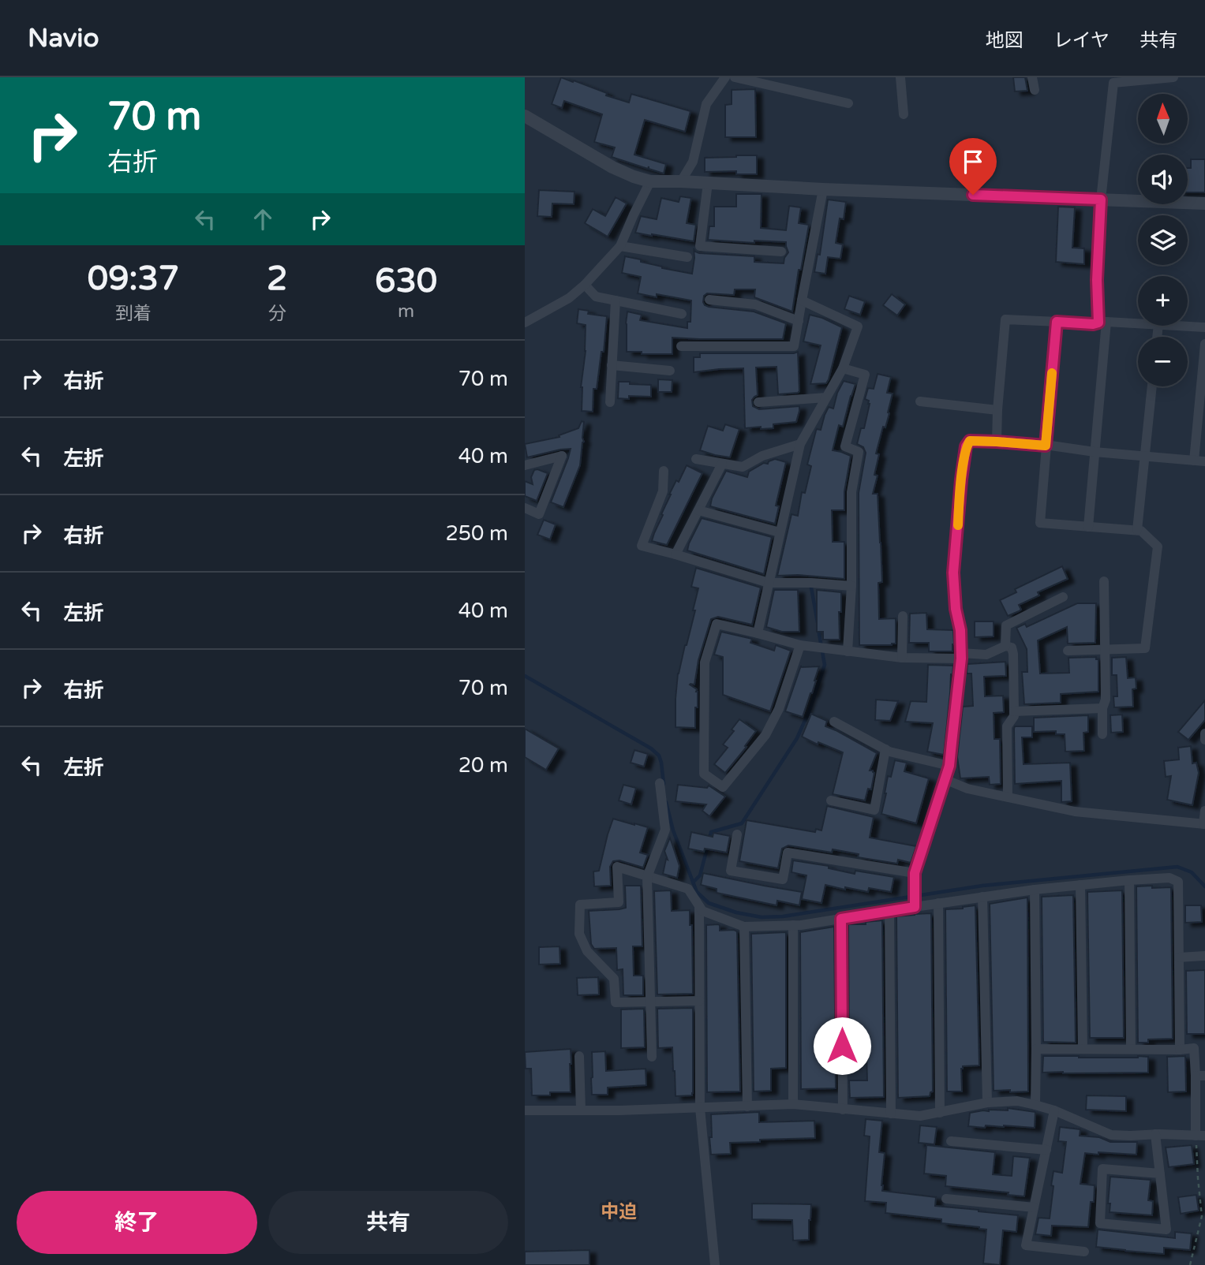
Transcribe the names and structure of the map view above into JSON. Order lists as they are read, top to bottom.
{
  "districts": ["中迫"],
  "north": "top",
  "page": {
    "header": "Navio",
    "nav": ["地図", "レイヤ", "共有"],
    "turn": ["70 m", "右折"],
    "map_buttons": ["+", "−"],
    "eta": [
      "09:37",
      "到着",
      "2",
      "分",
      "630",
      "m"
    ],
    "list": [
      {
        "name": "右折",
        "value": "70 m"
      },
      {
        "name": "左折",
        "value": "40 m"
      },
      {
        "name": "右折",
        "value": "250 m"
      },
      {
        "name": "左折",
        "value": "40 m"
      },
      {
        "name": "右折",
        "value": "70 m"
      },
      {
        "name": "左折",
        "value": "20 m"
      }
    ],
    "buttons": ["終了", "共有"]
  }
}
